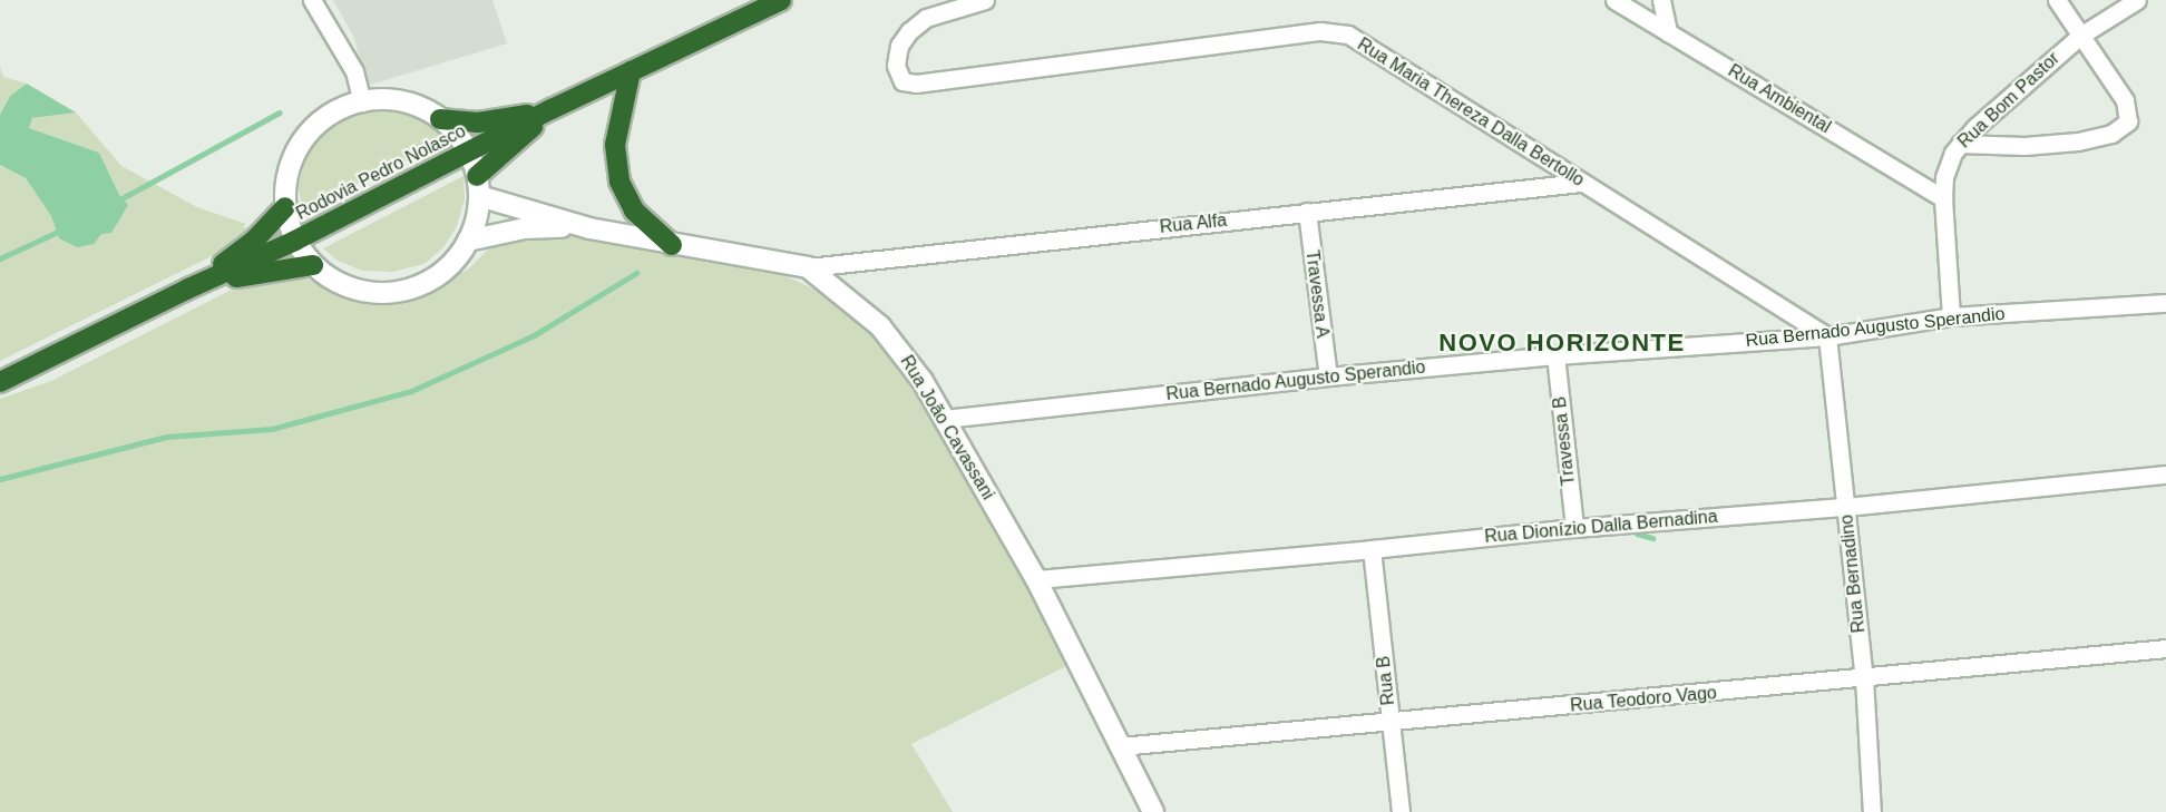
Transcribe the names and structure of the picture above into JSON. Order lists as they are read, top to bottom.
{
  "streets": {
    "highway": ["Rodovia Pedro Nolasco"],
    "main road": ["Rua João Cavassani"],
    "street": [
      "Rua Ambiental",
      "Rua Bom Pastor",
      "Rua Maria Thereza Dalla Bertollo",
      "Rua Alfa",
      "Travessa A",
      "Rua Bernado Augusto Sperandio",
      "Travessa B",
      "Rua Dionízio Dalla Bernadina",
      "Rua Bernadino",
      "Rua B",
      "Rua Teodoro Vago"
    ]
  },
  "crossings": [
    ["Rua Ambiental", "Rua Bom Pastor"],
    ["Rua Bom Pastor", "Rua Bernado Augusto Sperandio"],
    ["Rua Maria Thereza Dalla Bertollo", "Rua Alfa"],
    ["Rua Maria Thereza Dalla Bertollo", "Rua Bernado Augusto Sperandio"],
    ["Rua Maria Thereza Dalla Bertollo", "Rua Bernadino"],
    ["Rua Alfa", "Travessa A"],
    ["Rua Alfa", "Rua João Cavassani"],
    ["Travessa A", "Rua Bernado Augusto Sperandio"],
    ["Rua Bernado Augusto Sperandio", "Rua João Cavassani"],
    ["Rua Bernado Augusto Sperandio", "Travessa B"],
    ["Rua Bernado Augusto Sperandio", "Rua Bernadino"],
    ["Rua João Cavassani", "Rua Dionízio Dalla Bernadina"],
    ["Rua João Cavassani", "Rua Teodoro Vago"],
    ["Travessa B", "Rua Dionízio Dalla Bernadina"],
    ["Rua Dionízio Dalla Bernadina", "Rua Bernadino"],
    ["Rua Dionízio Dalla Bernadina", "Rua B"],
    ["Rua Bernadino", "Rua Teodoro Vago"],
    ["Rua B", "Rua Teodoro Vago"]
  ],
  "districts": ["NOVO HORIZONTE"]
}
